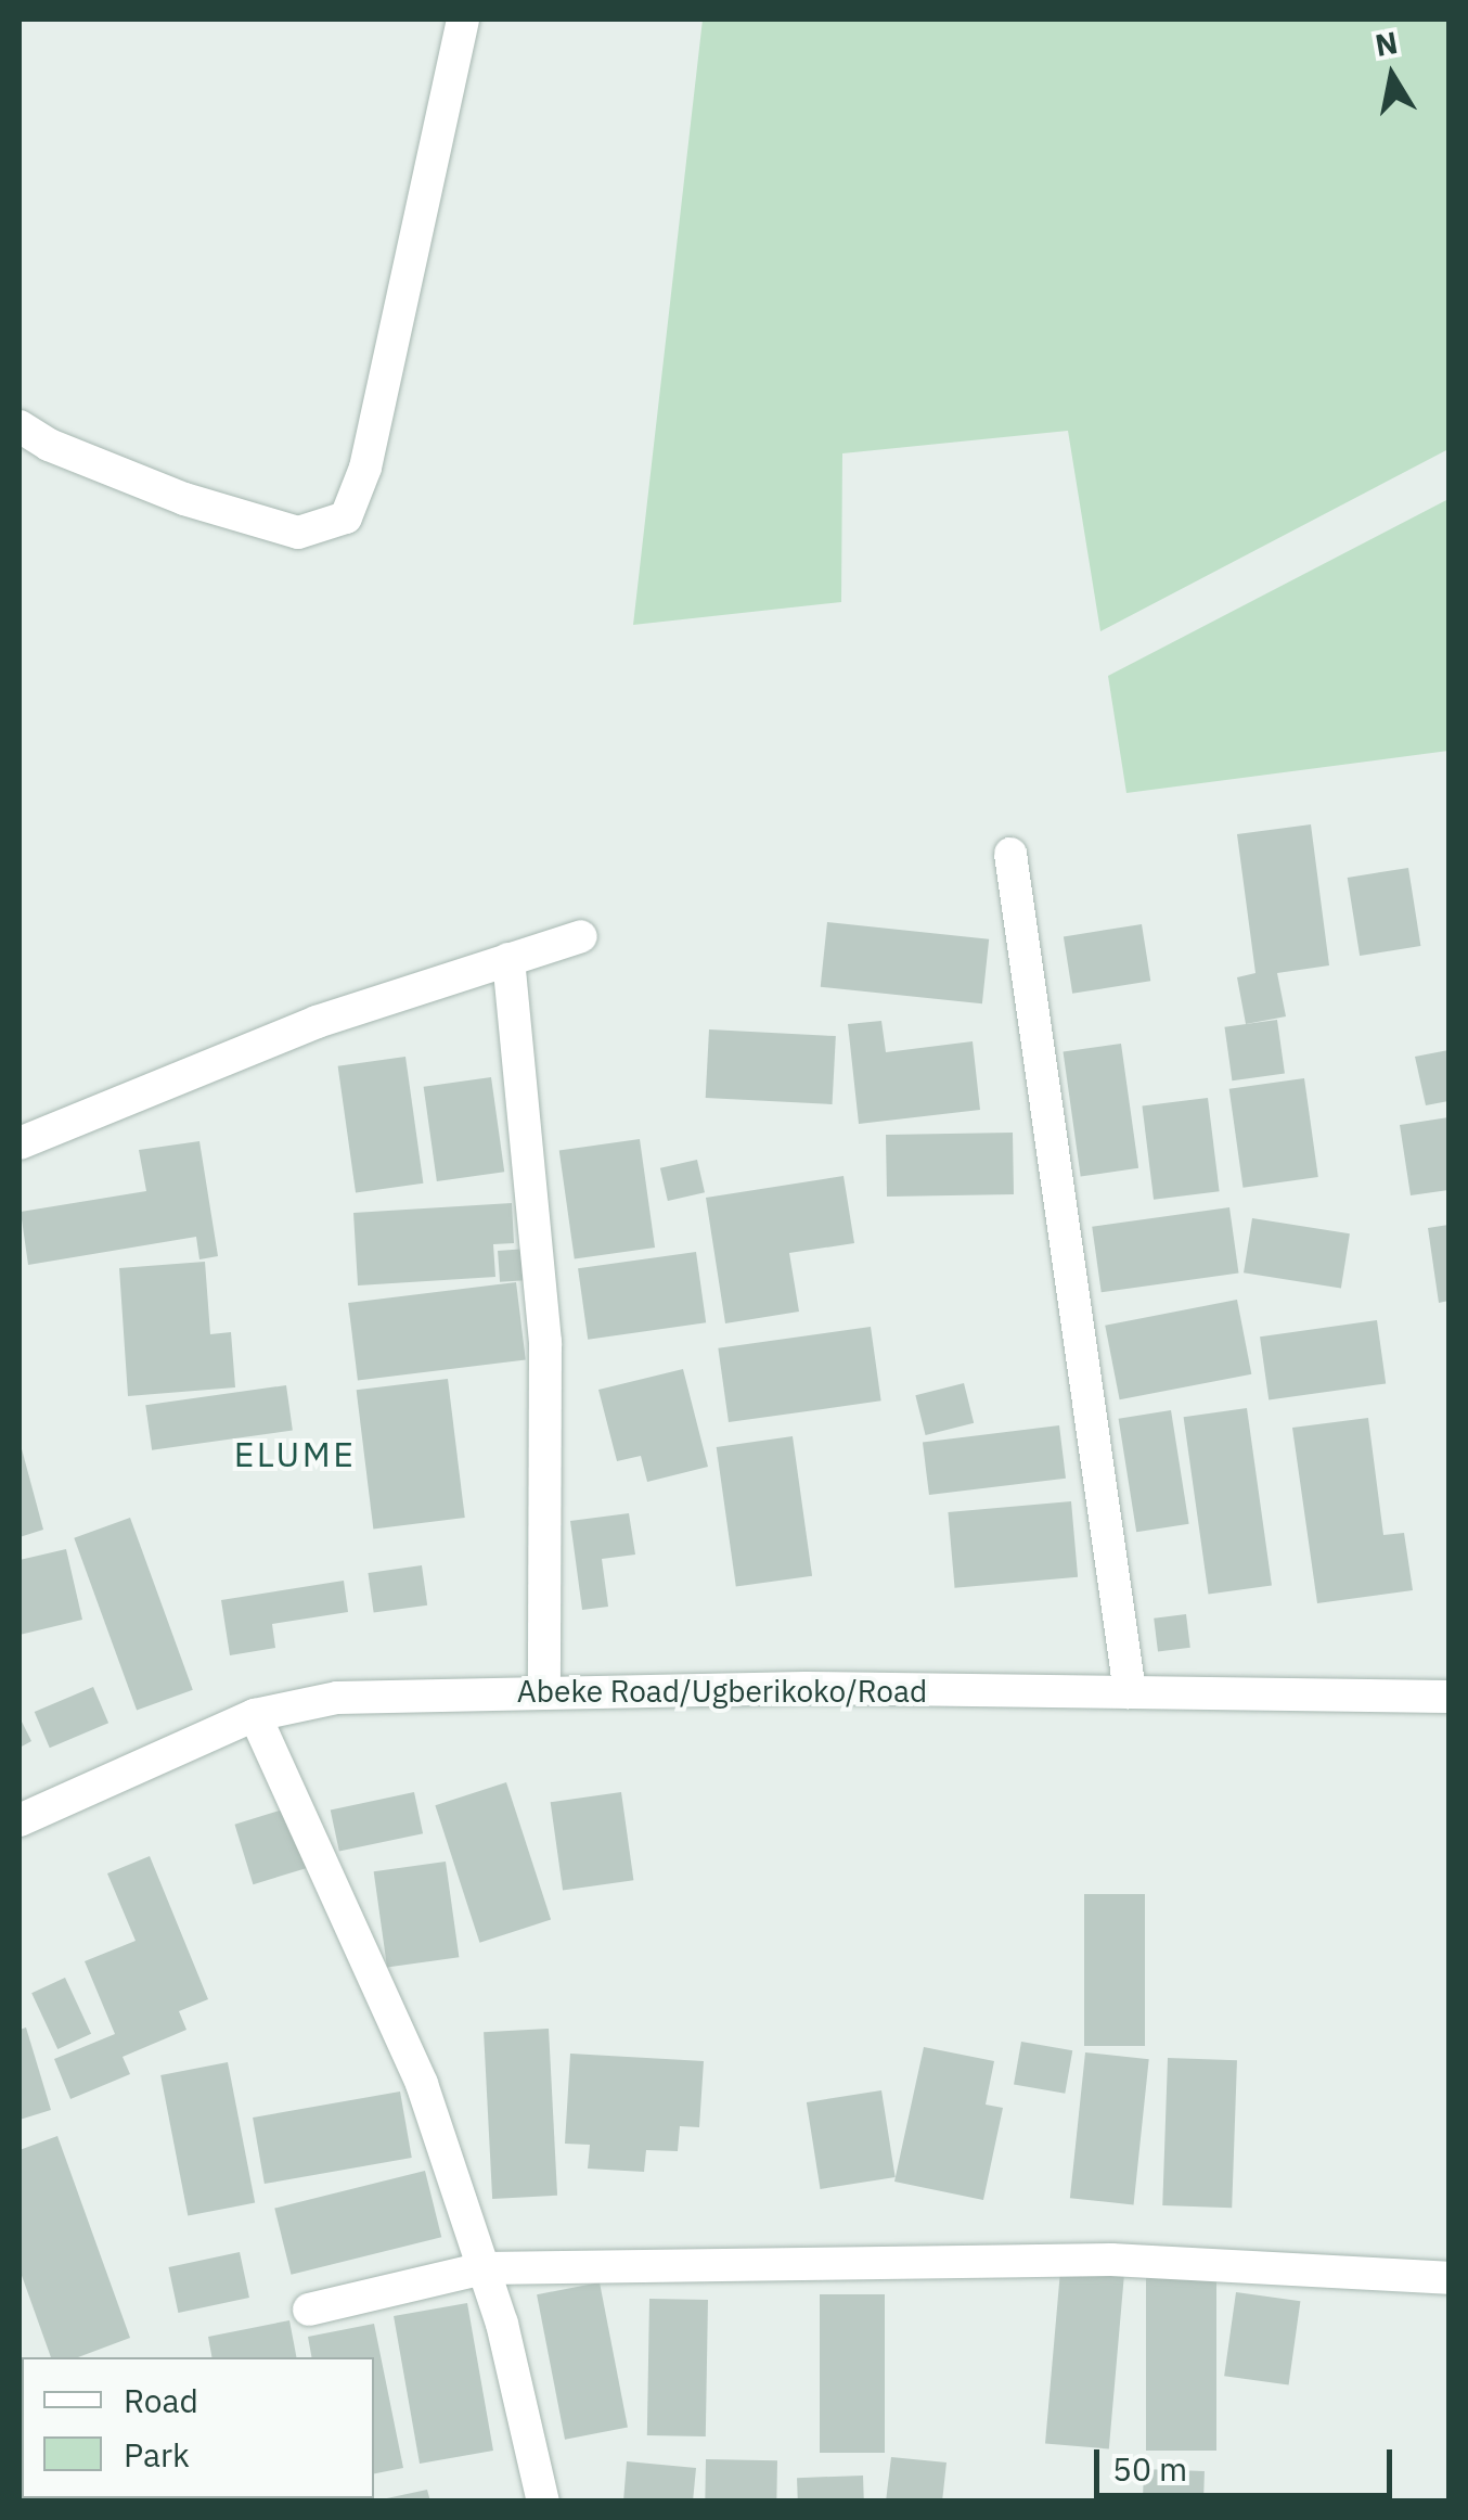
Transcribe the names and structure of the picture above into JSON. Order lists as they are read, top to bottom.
{
  "streets": {
    "street": ["Abeke Road/Ugberikoko/Road"]
  },
  "districts": ["ELUME"],
  "legend": ["Road", "Park"],
  "scale_bar": "50 m",
  "north": "top"
}
